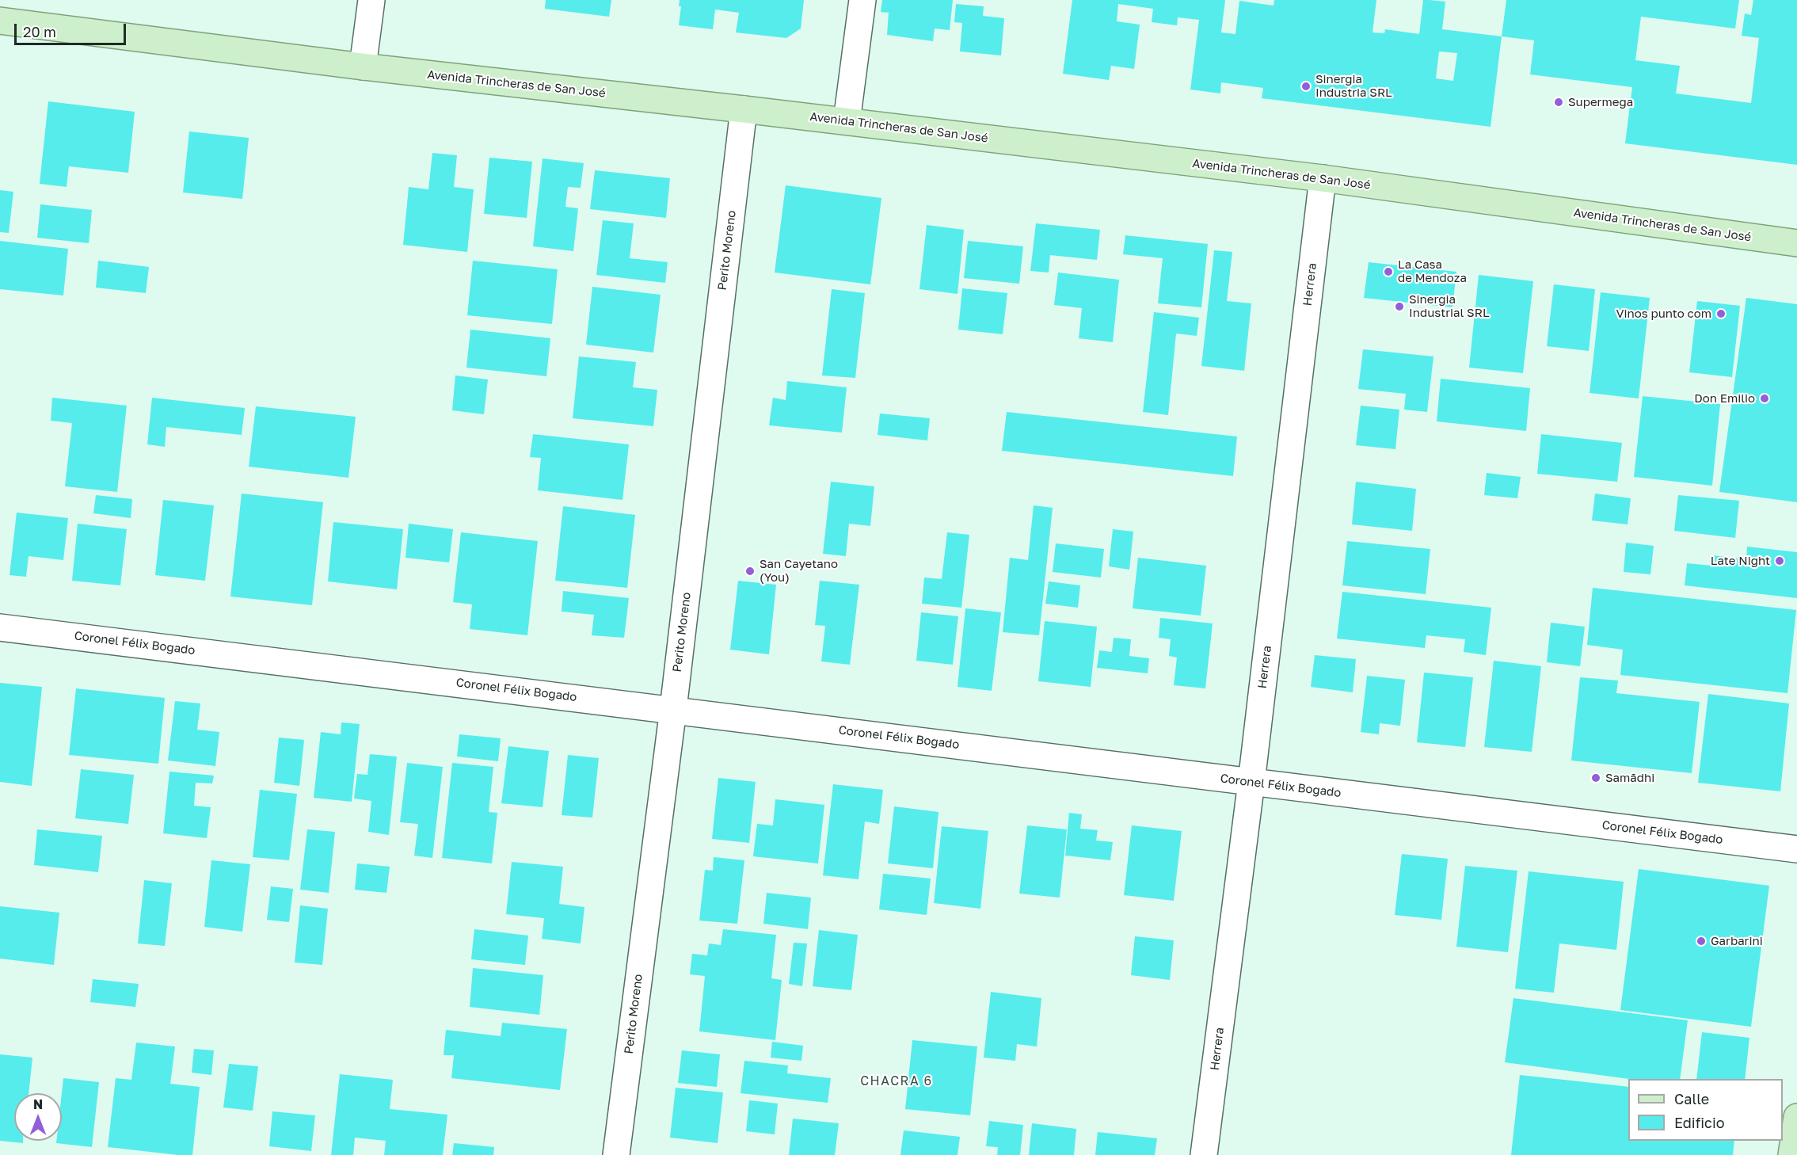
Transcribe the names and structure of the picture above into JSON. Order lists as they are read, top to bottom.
{
  "streets": {
    "main road": ["Avenida Trincheras de San José"],
    "street": ["Perito Moreno", "Herrera", "Coronel Félix Bogado"]
  },
  "crossings": [
    ["Avenida Trincheras de San José", "Perito Moreno"],
    ["Avenida Trincheras de San José", "Herrera"],
    ["Perito Moreno", "Coronel Félix Bogado"],
    ["Herrera", "Coronel Félix Bogado"]
  ],
  "districts": ["CHACRA 6"],
  "places": [
    "Sinergia Industria SRL",
    "Supermega",
    "La Casa de Mendoza",
    "Sinergia Industrial SRL",
    "Vinos punto com",
    "Don Emilio",
    "Late Night",
    "San Cayetano (You)",
    "Samãdhi",
    "Garbarini"
  ],
  "legend": ["Calle", "Edificio"],
  "scale_bar": "20 m",
  "north": "top"
}
